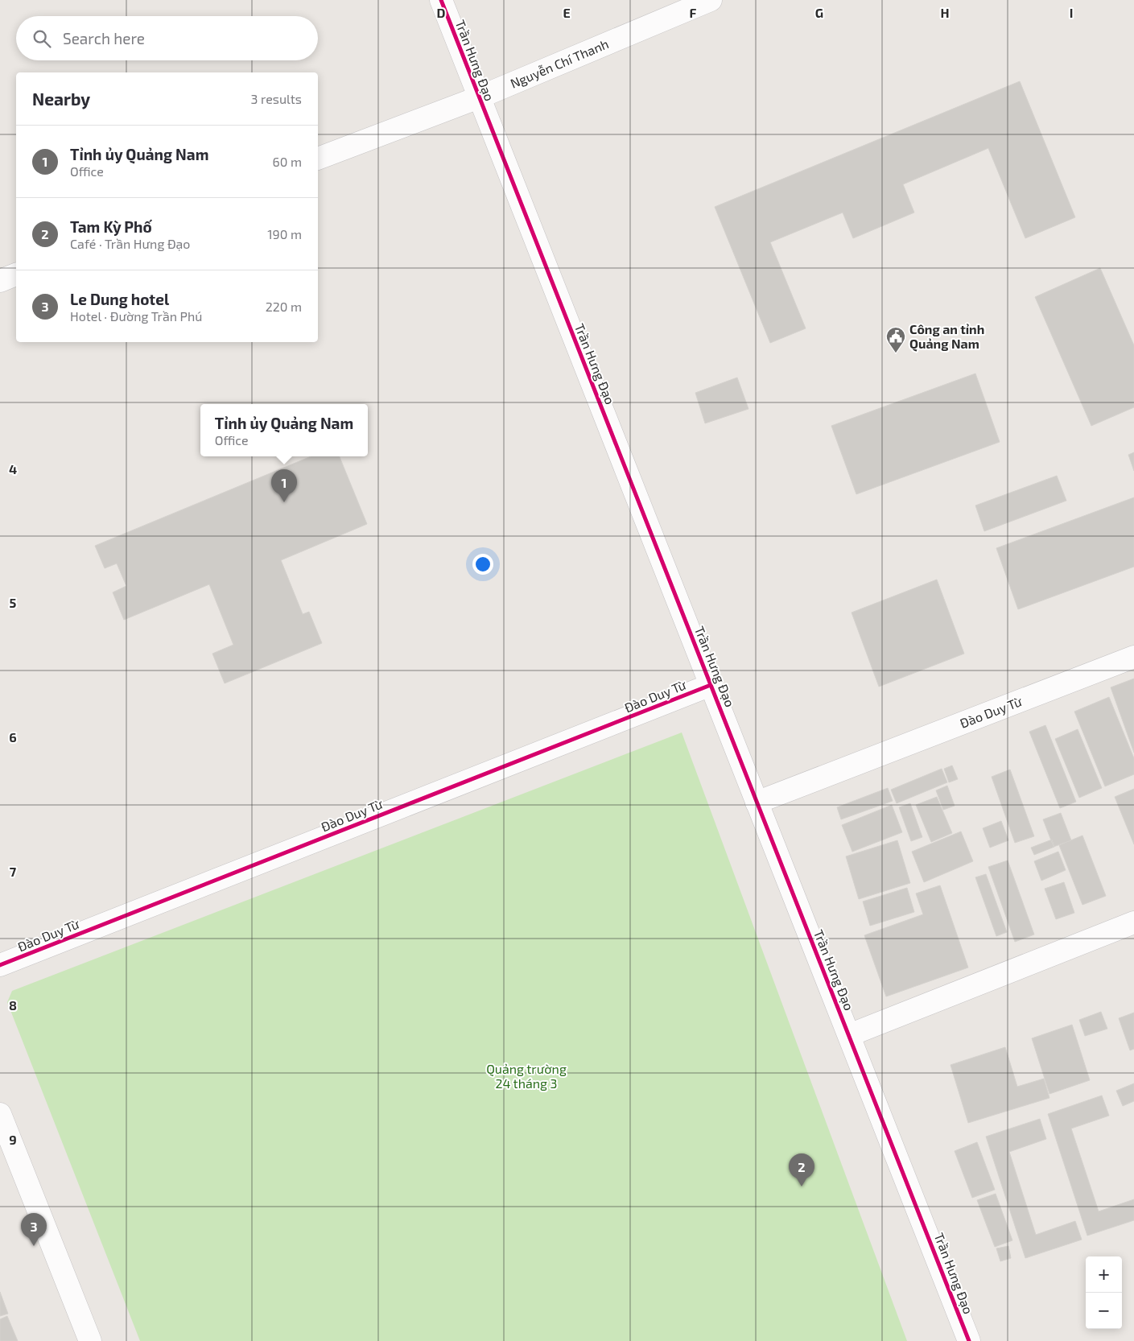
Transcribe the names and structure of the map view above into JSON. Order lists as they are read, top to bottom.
{
  "streets": {
    "street": ["Trần Hưng Đạo", "Nguyễn Chí Thanh", "Đào Duy Từ"]
  },
  "crossings": [
    ["Trần Hưng Đạo", "Nguyễn Chí Thanh"],
    ["Trần Hưng Đạo", "Đào Duy Từ"]
  ],
  "parks": ["Quảng trường 24 tháng 3"],
  "places": {
    "public building": ["Công an tỉnh Quảng Nam"]
  },
  "page": {
    "search": "Search here",
    "heading": ["Nearby", "3 results"],
    "list": [
      {
        "mark": "1",
        "name": "Tỉnh ủy Quảng Nam",
        "note": "Office",
        "value": "60 m"
      },
      {
        "mark": "2",
        "name": "Tam Kỳ Phố",
        "note": "Café · Trần Hưng Đạo",
        "value": "190 m"
      },
      {
        "mark": "3",
        "name": "Le Dung hotel",
        "note": "Hotel · Đường Trần Phú",
        "value": "220 m"
      }
    ],
    "popup": ["Tỉnh ủy Quảng Nam", "Office"],
    "pins": ["1", "2", "3"],
    "map_buttons": ["+", "−"]
  },
  "grid": {
    "columns": [
      "D",
      "E",
      "F",
      "G",
      "H",
      "I"
    ],
    "rows": [
      "4",
      "5",
      "6",
      "7",
      "8",
      "9"
    ]
  }
}
